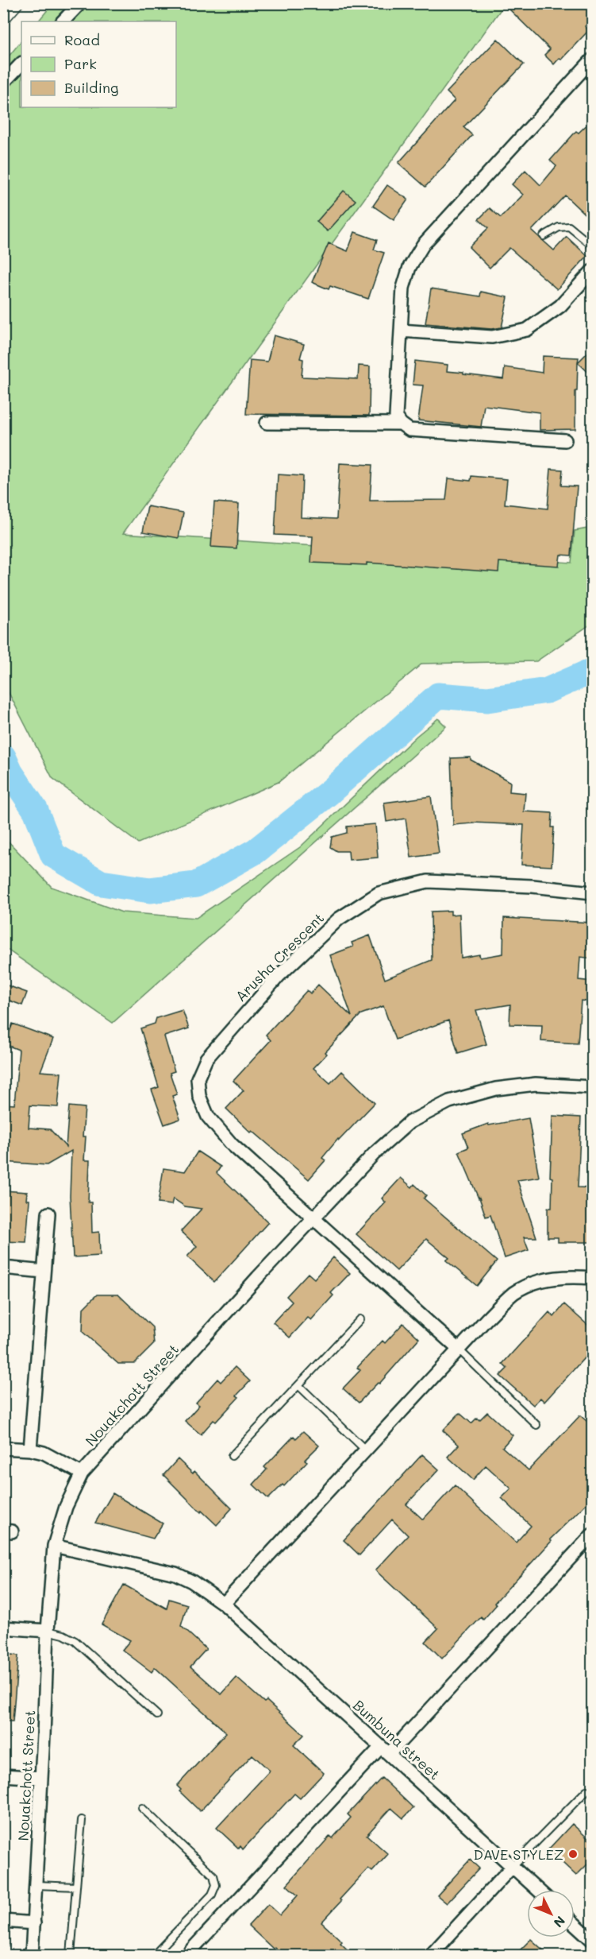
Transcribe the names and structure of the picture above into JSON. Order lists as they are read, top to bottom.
{
  "streets": {
    "street": ["Arusha Crescent", "Nouakchott Street", "Bumbuna street"]
  },
  "crossings": [
    ["Arusha Crescent", "Nouakchott Street"],
    ["Nouakchott Street", "Bumbuna street"]
  ],
  "places": ["DAVE STYLEZ"],
  "legend": ["Road", "Park", "Building"],
  "north": "bottom right"
}
